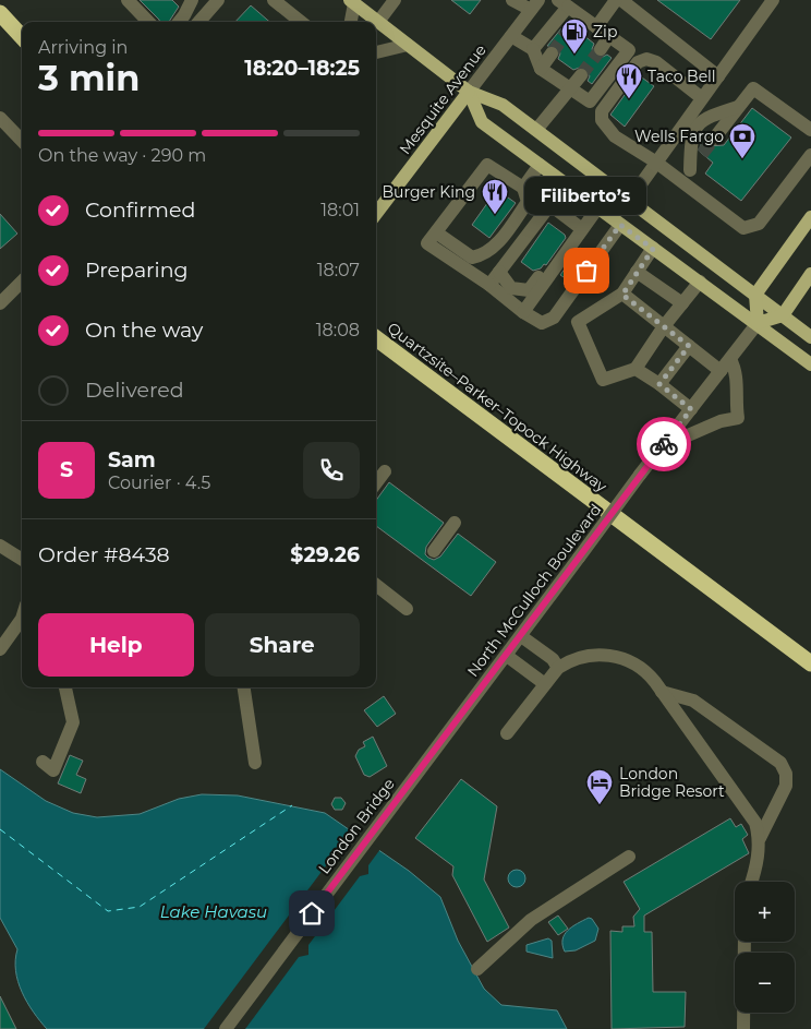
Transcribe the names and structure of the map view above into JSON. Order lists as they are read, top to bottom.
{
  "streets": {
    "highway": ["Quartzsite–Parker–Topock Highway"],
    "main road": ["Mesquite Avenue"],
    "street": ["North McCulloch Boulevard", "London Bridge"]
  },
  "crossings": [
    ["North McCulloch Boulevard", "London Bridge"]
  ],
  "water": ["Lake Havasu"],
  "places": {
    "fuel station": ["Zip"],
    "restaurant": ["Taco Bell", "Burger King"],
    "bank": ["Wells Fargo"],
    "other": ["Filiberto’s"],
    "hotel": ["London Bridge Resort"]
  },
  "page": {
    "heading": ["3 min", "Arriving in", "18:20–18:25"],
    "panel": [
      "Sam",
      "Courier · 4.5",
      "Order #8438",
      "$29.26"
    ],
    "bar": "On the way · 290 m",
    "bubble": "Filiberto’s",
    "list": [
      ["Confirmed", "18:01"],
      ["Preparing", "18:07"],
      ["On the way", "18:08"],
      "Delivered"
    ],
    "round": "S",
    "buttons": ["Help", "Share"],
    "map_buttons": ["+", "−"]
  }
}
